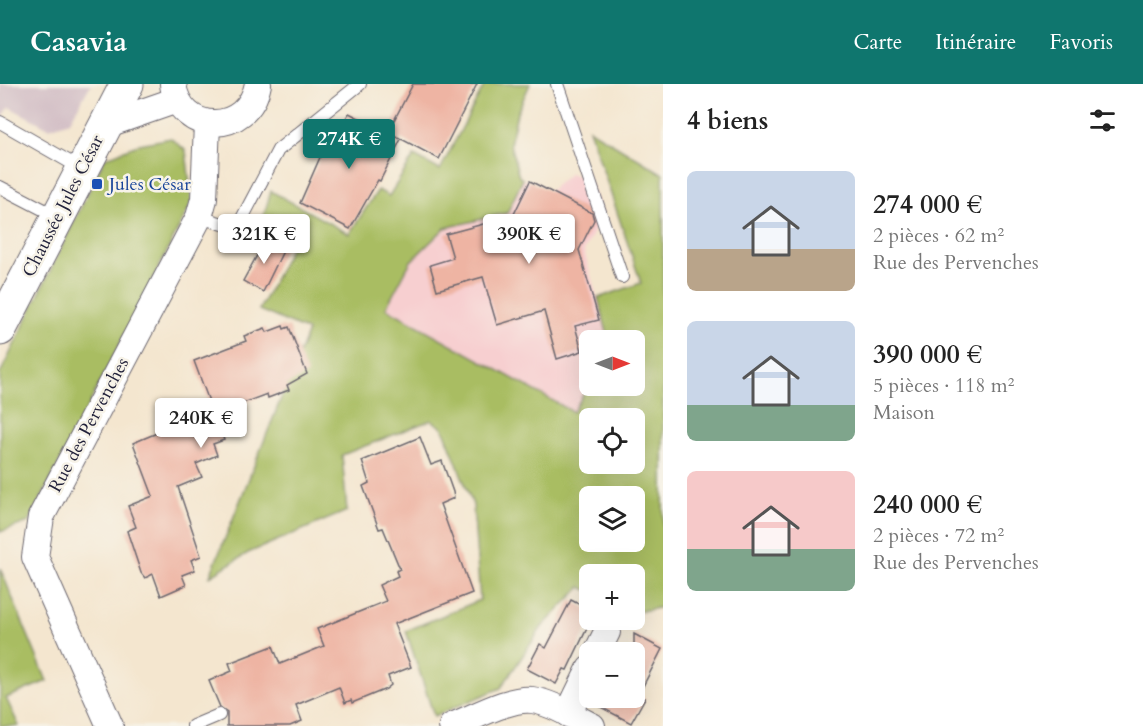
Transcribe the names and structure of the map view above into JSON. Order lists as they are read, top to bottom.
{
  "streets": {
    "main road": ["Chaussée Jules César"],
    "street": ["Rue des Pervenches"]
  },
  "places": {
    "transit": ["Jules César"]
  },
  "north": "right",
  "page": {
    "header": "Casavia",
    "nav": ["Carte", "Itinéraire", "Favoris"],
    "heading": "4 biens",
    "price": [
      "274K €",
      "321K €",
      "390K €",
      "240K €"
    ],
    "list": [
      {
        "name": "274 000 €",
        "note": "2 pièces · 62 m² · Rue des Pervenches"
      },
      {
        "name": "390 000 €",
        "note": "5 pièces · 118 m² · Maison"
      },
      {
        "name": "240 000 €",
        "note": "2 pièces · 72 m² · Rue des Pervenches"
      }
    ],
    "map_buttons": ["+", "−"]
  }
}
